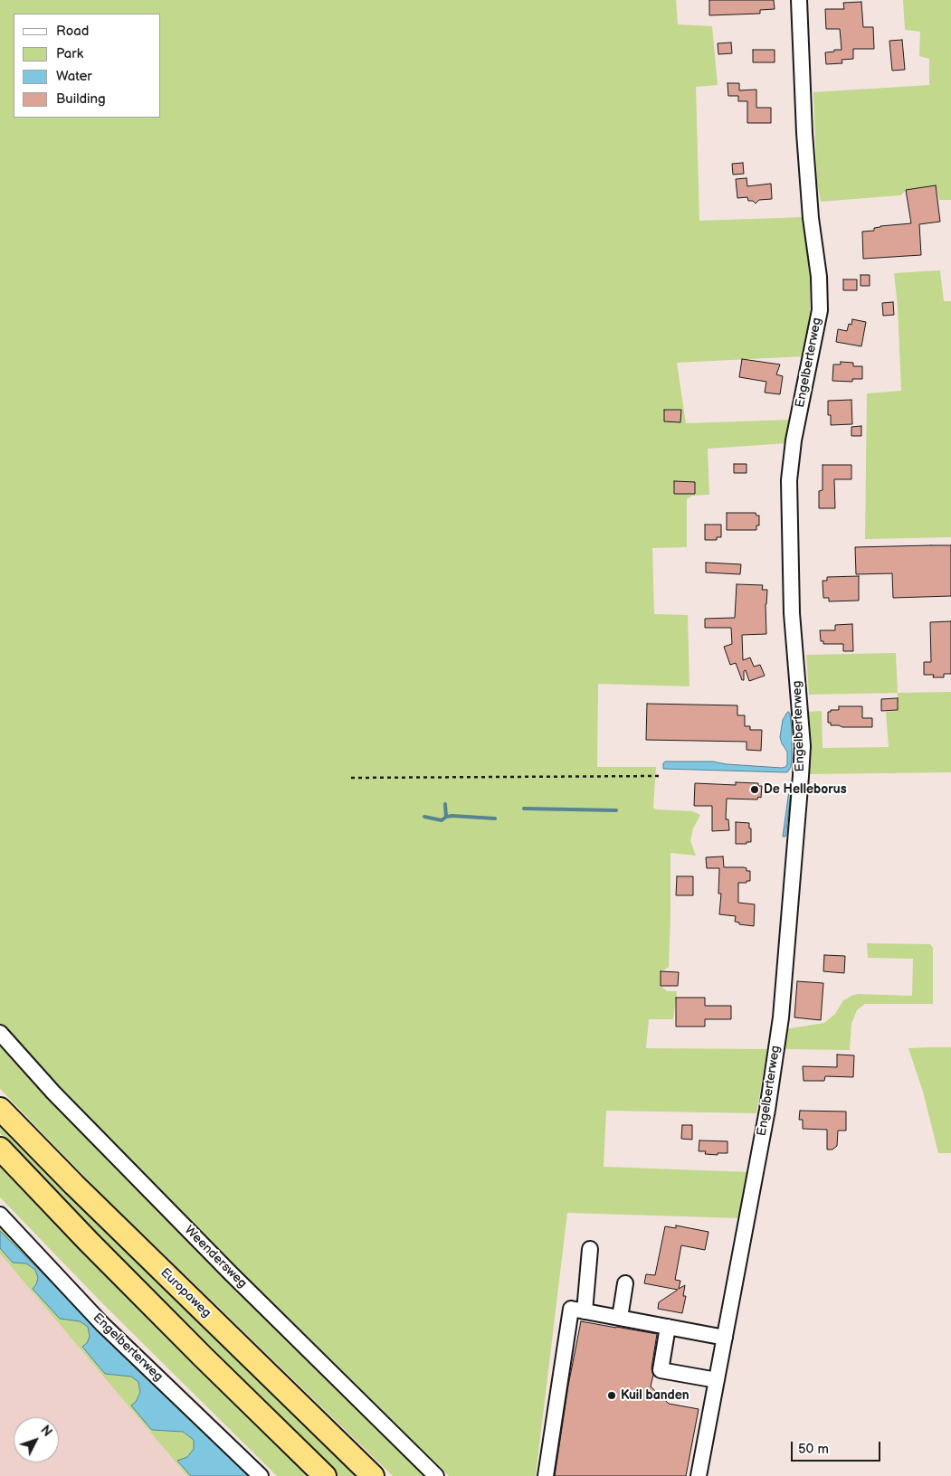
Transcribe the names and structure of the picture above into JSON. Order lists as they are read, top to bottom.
{
  "streets": {
    "highway": ["Europaweg"],
    "street": ["Engelberterweg", "Weendersweg"]
  },
  "places": ["De Helleborus", "Kuil banden"],
  "legend": [
    "Road",
    "Park",
    "Water",
    "Building"
  ],
  "scale_bar": "50 m",
  "north": "top right"
}
